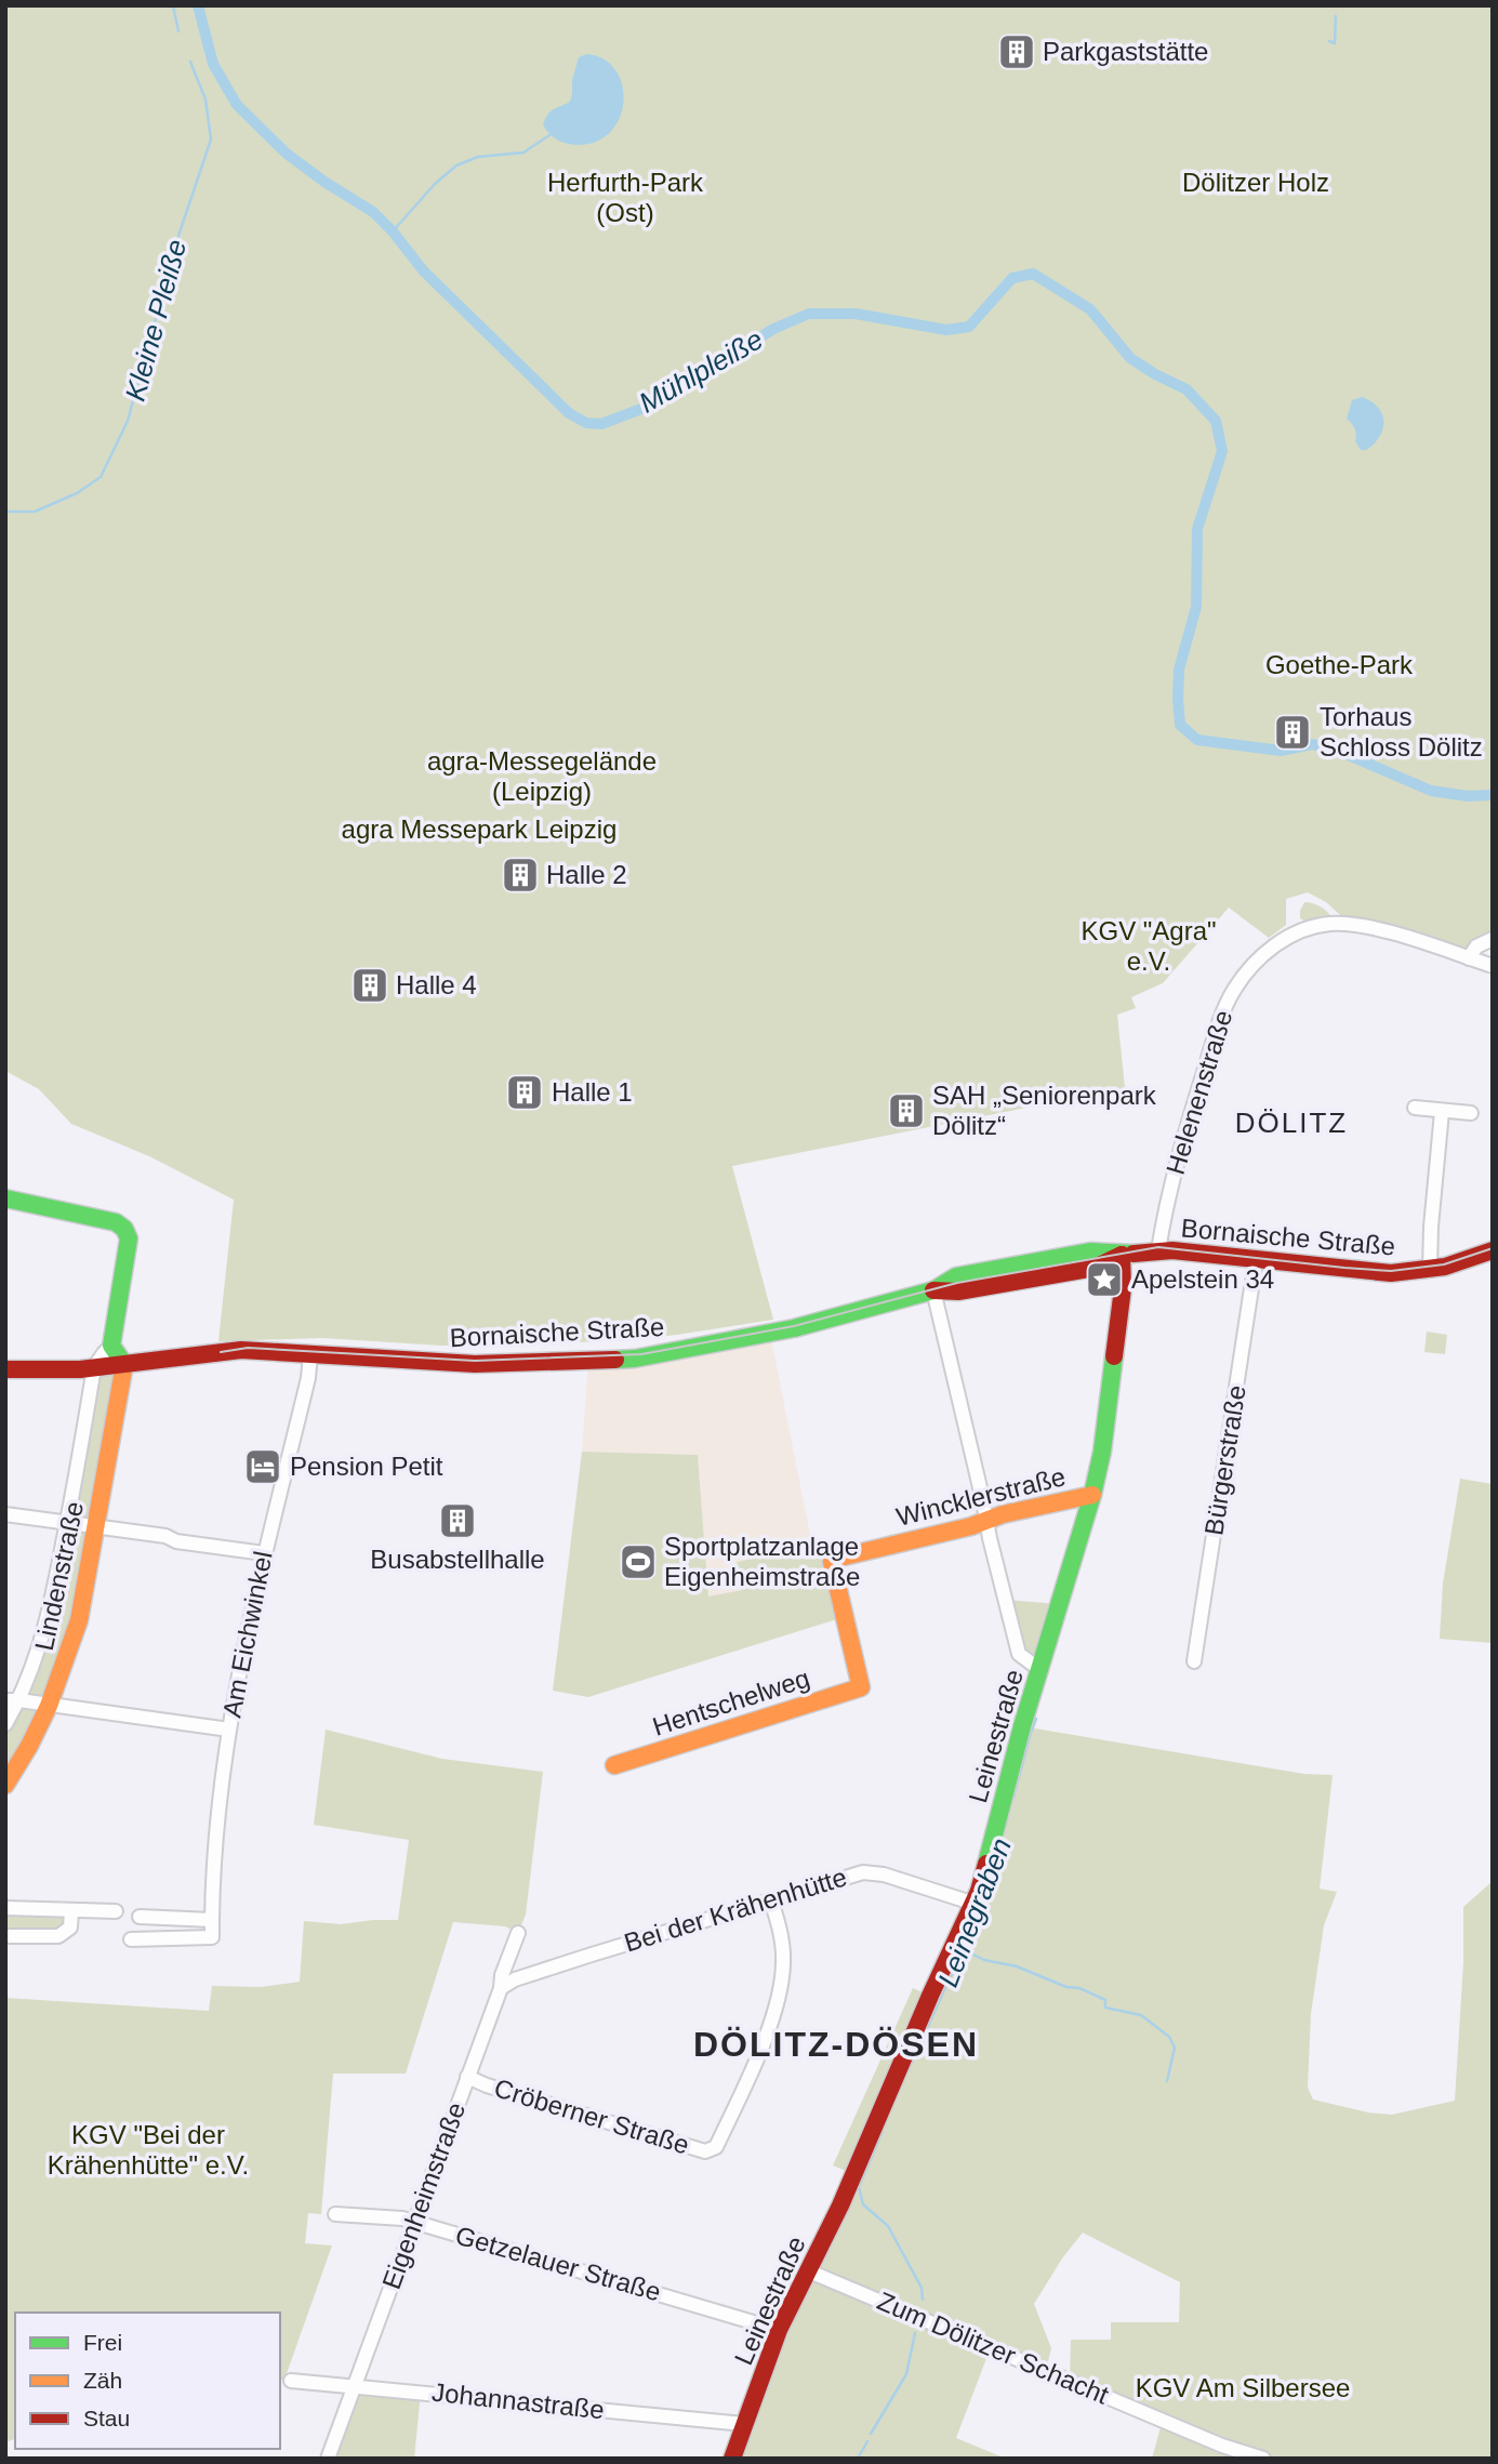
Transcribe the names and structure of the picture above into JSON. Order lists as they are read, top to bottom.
{
  "streets": {
    "main road": [
      "Bornaische Straße",
      "Wincklerstraße",
      "Lindenstraße",
      "Hentschelweg",
      "Leinestraße"
    ],
    "street": [
      "Helenenstraße",
      "Bürgerstraße",
      "Am Eichwinkel",
      "Bei der Krähenhütte",
      "Cröberner Straße",
      "Eigenheimstraße",
      "Getzelauer Straße",
      "Zum Dölitzer Schacht",
      "Johannastraße"
    ]
  },
  "crossings": [
    ["Helenenstraße", "Bornaische Straße"],
    ["Bornaische Straße", "Bürgerstraße"],
    ["Bornaische Straße", "Lindenstraße"],
    ["Bornaische Straße", "Am Eichwinkel"],
    ["Bornaische Straße", "Leinestraße"],
    ["Wincklerstraße", "Hentschelweg"],
    ["Wincklerstraße", "Leinestraße"],
    ["Leinestraße", "Bei der Krähenhütte"],
    ["Leinestraße", "Getzelauer Straße"],
    ["Leinestraße", "Zum Dölitzer Schacht"],
    ["Leinestraße", "Johannastraße"],
    ["Bei der Krähenhütte", "Cröberner Straße"],
    ["Bei der Krähenhütte", "Eigenheimstraße"],
    ["Cröberner Straße", "Eigenheimstraße"],
    ["Eigenheimstraße", "Getzelauer Straße"],
    ["Eigenheimstraße", "Johannastraße"]
  ],
  "districts": ["DÖLITZ", "DÖLITZ-DÖSEN"],
  "water": ["Kleine Pleiße", "Mühlpleiße", "Leinegraben"],
  "parks": [
    "Herfurth-Park (Ost)",
    "Dölitzer Holz",
    "Goethe-Park",
    "agra-Messegelände (Leipzig)",
    "agra Messepark Leipzig",
    "KGV \"Agra\" e.V.",
    "KGV \"Bei der Krähenhütte\" e.V.",
    "KGV Am Silbersee"
  ],
  "places": {
    "building": [
      "Parkgaststätte",
      "Torhaus Schloss Dölitz",
      "Halle 2",
      "Halle 4",
      "Halle 1",
      "SAH „Seniorenpark Dölitz“",
      "Busabstellhalle"
    ],
    "place": ["Apelstein 34"],
    "hotel": ["Pension Petit"],
    "sports": ["Sportplatzanlage Eigenheimstraße"]
  },
  "legend": ["Frei", "Zäh", "Stau"]
}
